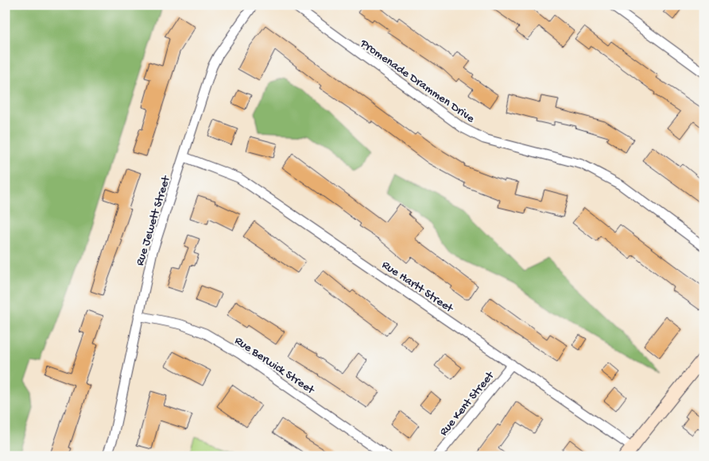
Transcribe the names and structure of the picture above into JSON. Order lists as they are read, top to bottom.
{
  "streets": {
    "street": [
      "Promenade Drammen Drive",
      "Rue Jewett Street",
      "Rue Hartt Street",
      "Rue Berwick Street",
      "Rue Kent Street"
    ]
  },
  "crossings": [
    ["Rue Jewett Street", "Rue Hartt Street"],
    ["Rue Jewett Street", "Rue Berwick Street"],
    ["Rue Hartt Street", "Rue Kent Street"]
  ]
}
